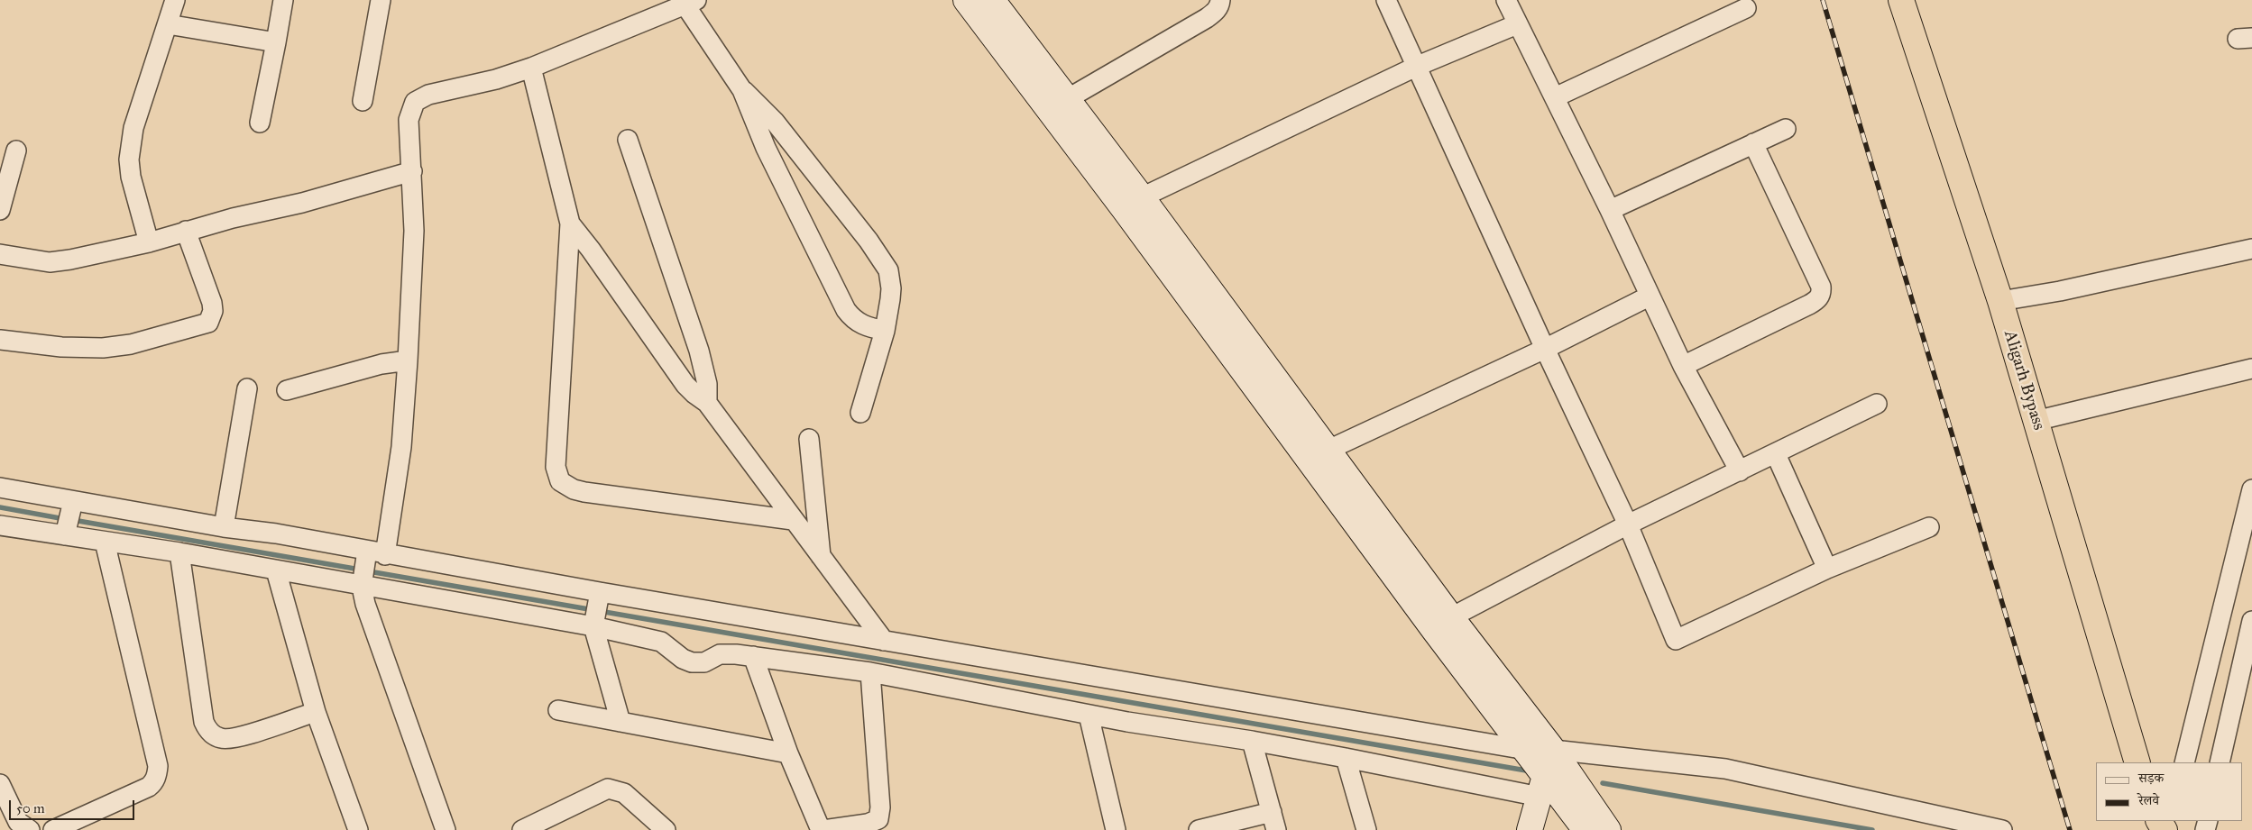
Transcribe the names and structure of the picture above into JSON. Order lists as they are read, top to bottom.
{
  "streets": {
    "highway": ["Aligarh Bypass"]
  },
  "legend": ["सड़क", "रेलवे"],
  "scale_bar": "50 m"
}
